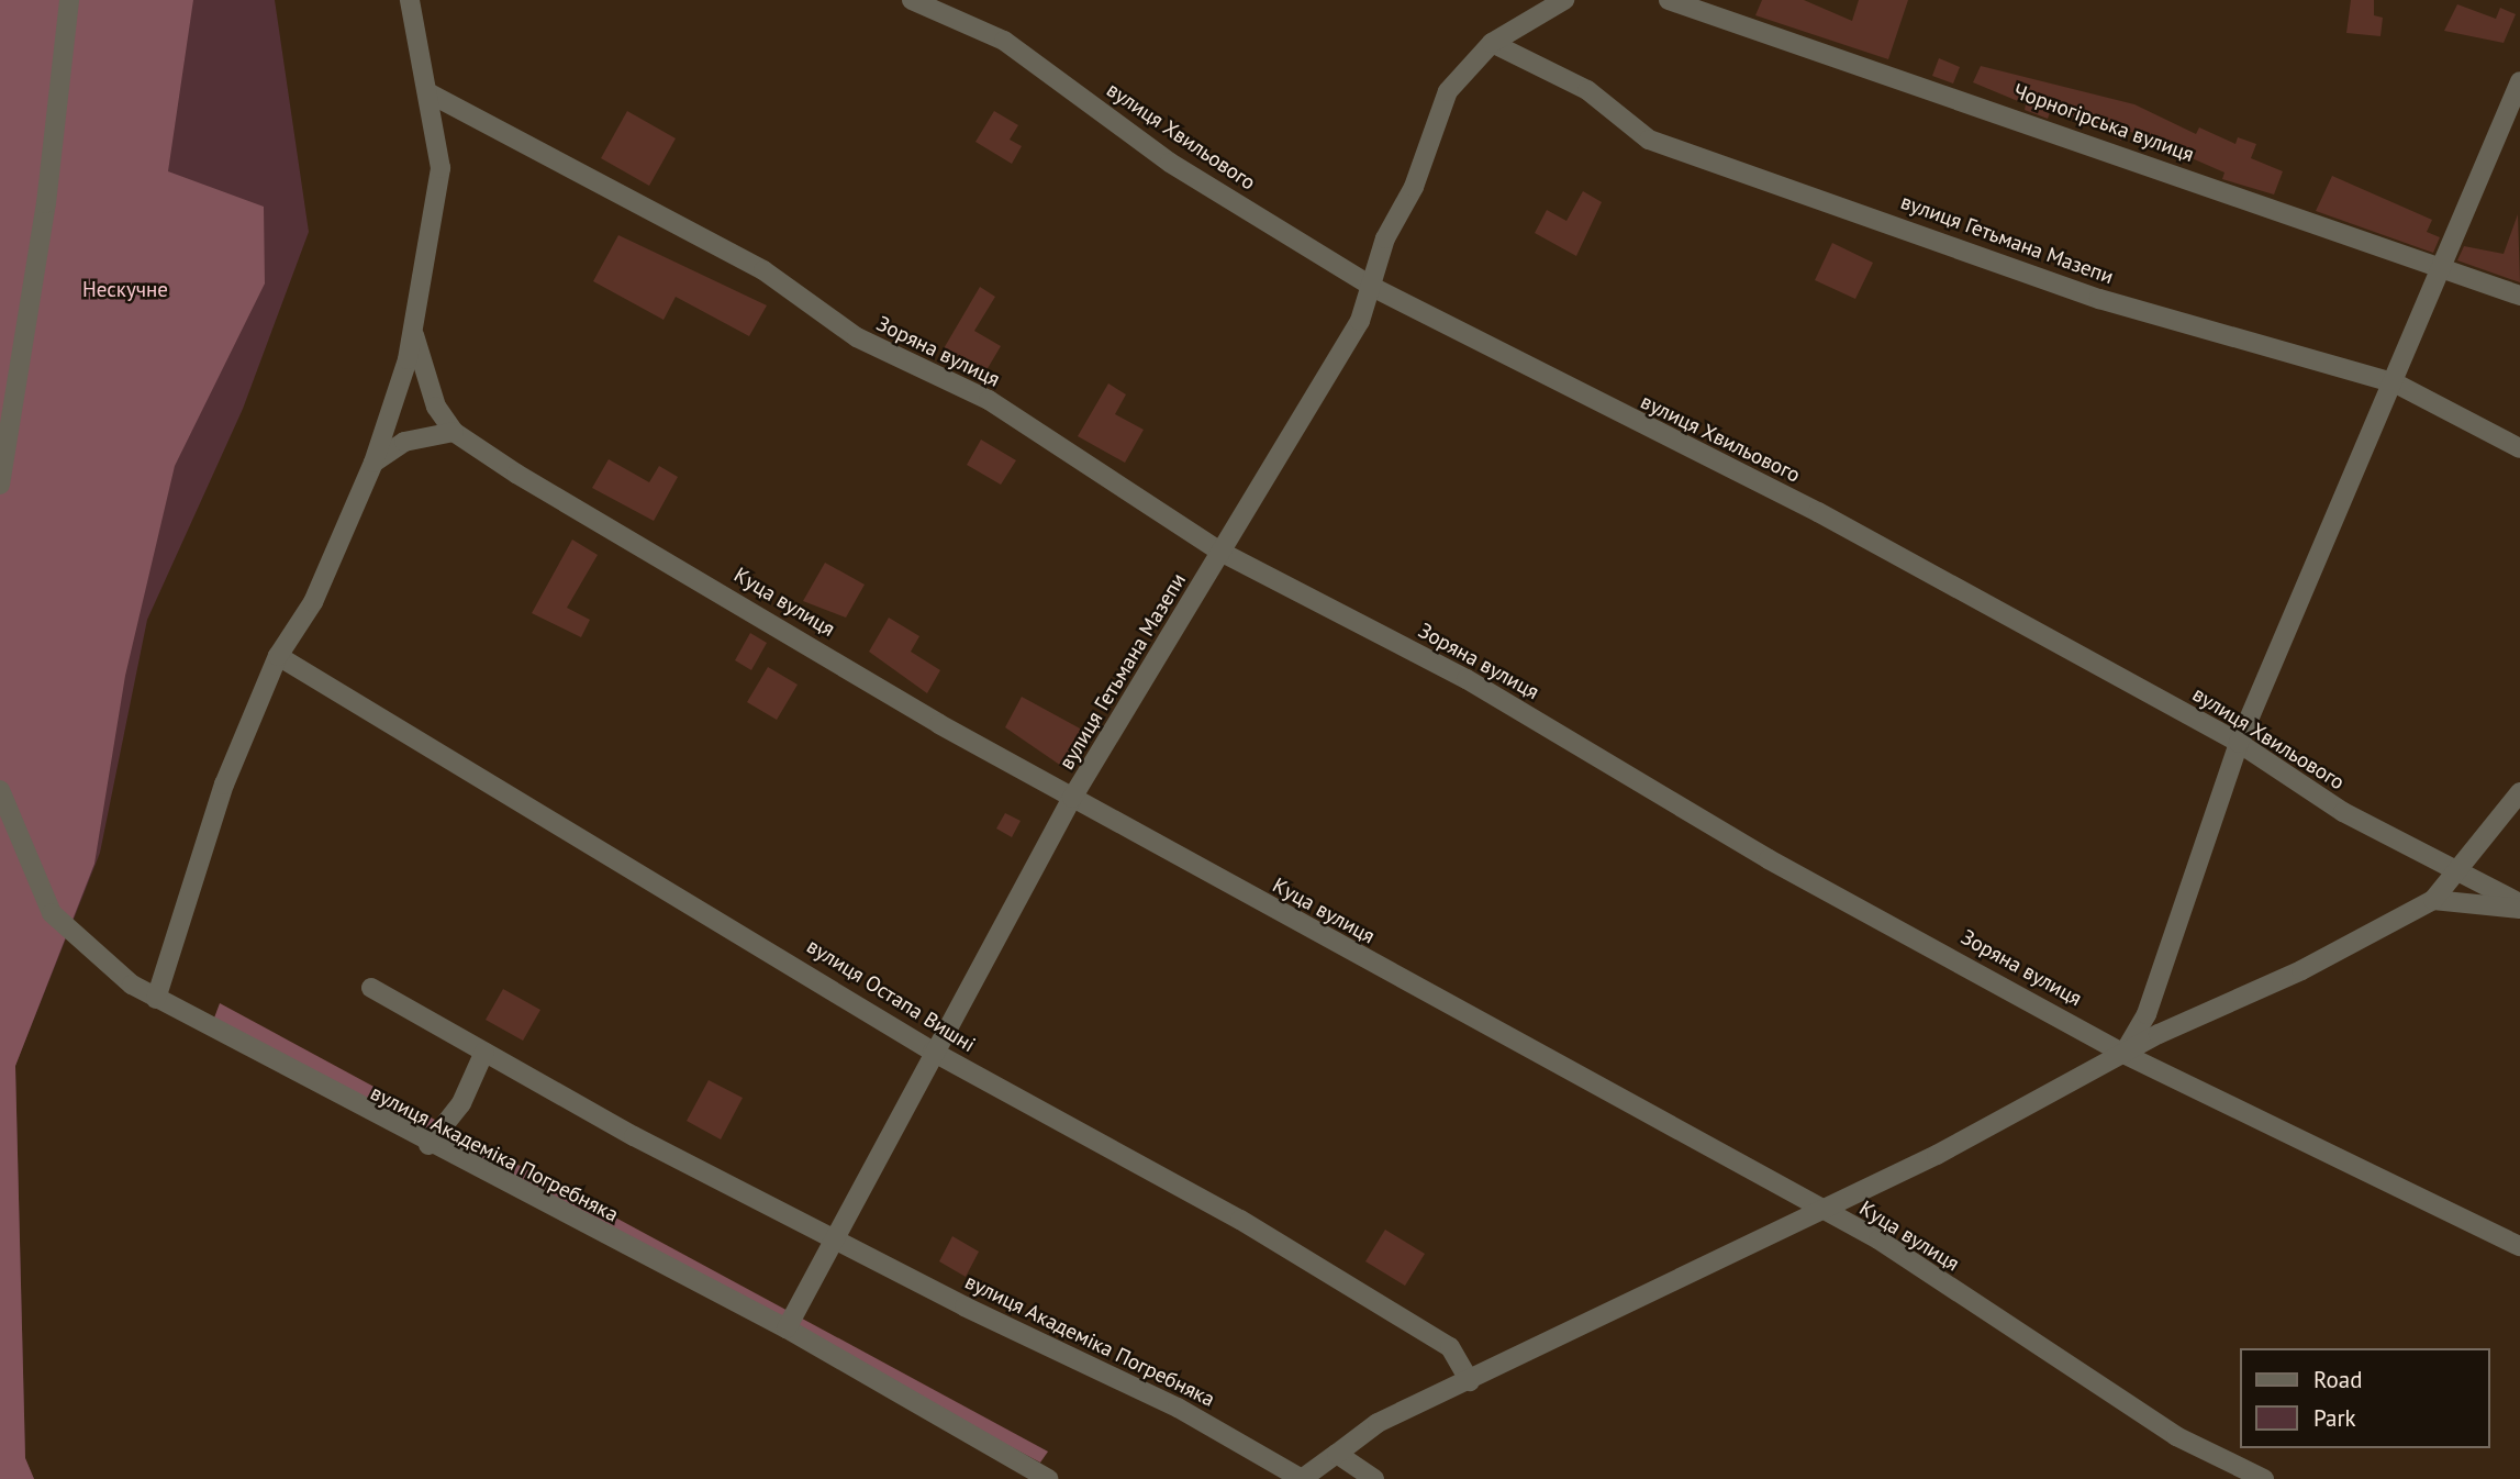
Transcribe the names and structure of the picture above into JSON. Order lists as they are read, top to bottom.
{
  "streets": {
    "street": [
      "Чорногірська вулиця",
      "вулиця Хвильового",
      "вулиця Гетьмана Мазепи",
      "Зоряна вулиця",
      "Куца вулиця",
      "вулиця Остапа Вишні",
      "вулиця Академіка Погребняка"
    ]
  },
  "crossings": [
    ["вулиця Хвильового", "вулиця Гетьмана Мазепи"],
    ["вулиця Гетьмана Мазепи", "Зоряна вулиця"],
    ["вулиця Гетьмана Мазепи", "Куца вулиця"],
    ["вулиця Гетьмана Мазепи", "вулиця Остапа Вишні"],
    ["вулиця Гетьмана Мазепи", "вулиця Академіка Погребняка"],
    ["Зоряна вулиця", "вулиця Академіка Погребняка"],
    ["Куца вулиця", "вулиця Академіка Погребняка"],
    ["вулиця Остапа Вишні", "вулиця Академіка Погребняка"]
  ],
  "parks": ["Нескучне"],
  "legend": ["Road", "Park"]
}
